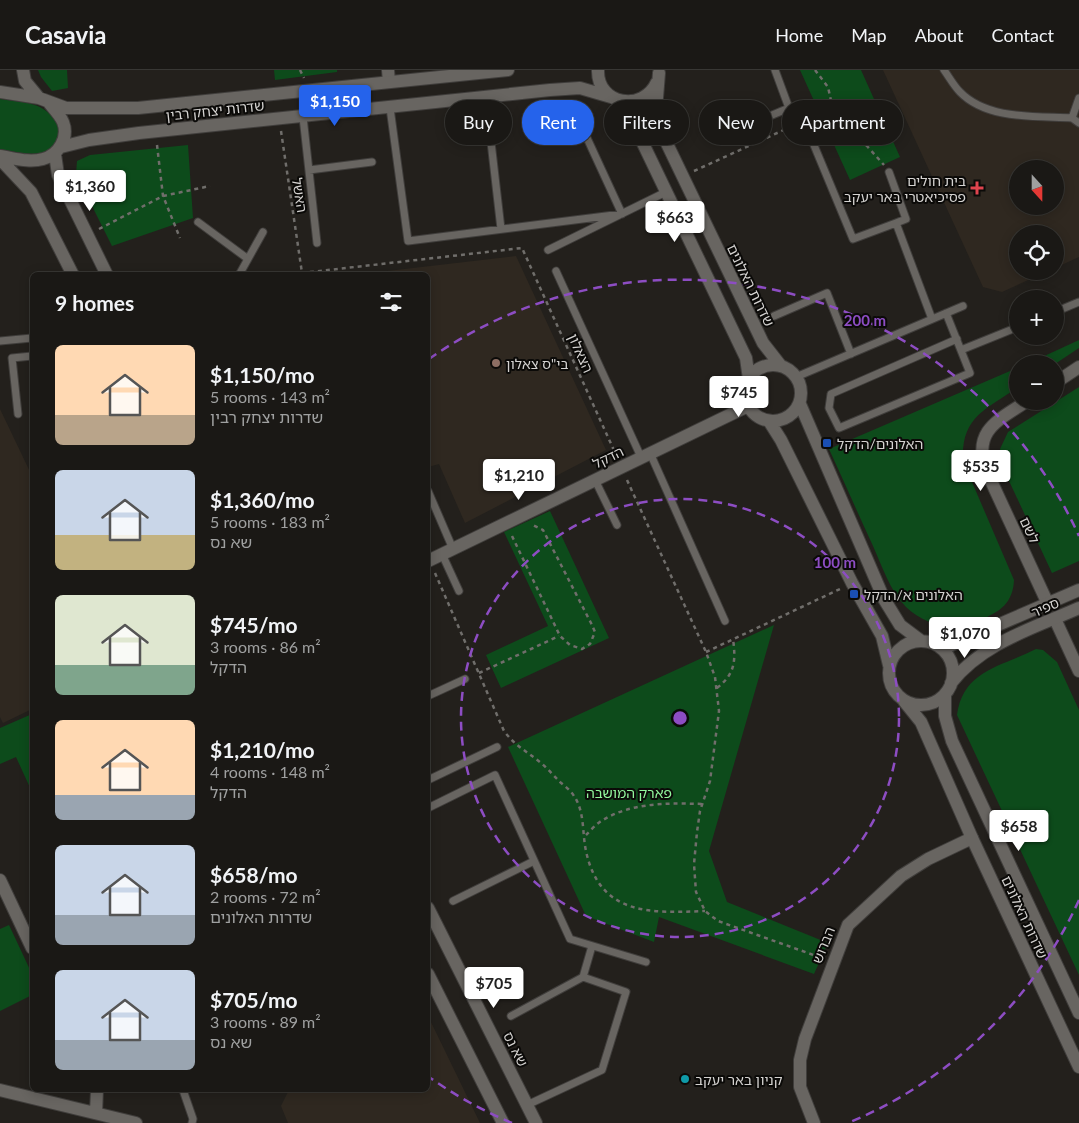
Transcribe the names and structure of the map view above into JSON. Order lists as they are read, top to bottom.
{
  "streets": {
    "street": [
      "שדרות יצחק רבין",
      "שדרות האלונים",
      "הדקל",
      "לשם",
      "ספיר",
      "הברוש",
      "שא נס"
    ],
    "path": ["האשל", "הצאלון"]
  },
  "crossings": [
    ["שדרות יצחק רבין", "האשל"],
    ["שדרות יצחק רבין", "שדרות האלונים"],
    ["שדרות האלונים", "הדקל"],
    ["שדרות האלונים", "ספיר"],
    ["שדרות האלונים", "הברוש"],
    ["הצאלון", "הדקל"],
    ["לשם", "ספיר"]
  ],
  "parks": ["פארק המושבה"],
  "places": {
    "health": ["בית חולים פסיכיאטרי באר יעקב"],
    "other": ["בי\"ס צאלון", "קניון באר יעקב"],
    "transit": ["האלונים/הדקל", "האלונים א/הדקל"]
  },
  "north": "bottom",
  "page": {
    "header": "Casavia",
    "nav": [
      "Home",
      "Map",
      "About",
      "Contact"
    ],
    "price": [
      "$1,150",
      "$1,360",
      "$663",
      "$745",
      "$535",
      "$1,210",
      "$1,070",
      "$658",
      "$705"
    ],
    "chip": [
      "Buy",
      "Rent",
      "Filters",
      "New",
      "Apartment"
    ],
    "map_buttons": ["+", "−"],
    "heading": "9 homes",
    "list": [
      {
        "name": "$1,150/mo",
        "note": "5 rooms · 143 m² · שדרות יצחק רבין"
      },
      {
        "name": "$1,360/mo",
        "note": "5 rooms · 183 m² · שא נס"
      },
      {
        "name": "$745/mo",
        "note": "3 rooms · 86 m² · הדקל"
      },
      {
        "name": "$1,210/mo",
        "note": "4 rooms · 148 m² · הדקל"
      },
      {
        "name": "$658/mo",
        "note": "2 rooms · 72 m² · שדרות האלונים"
      },
      {
        "name": "$705/mo",
        "note": "3 rooms · 89 m² · שא נס"
      }
    ]
  },
  "rings": ["200 m", "100 m"]
}
